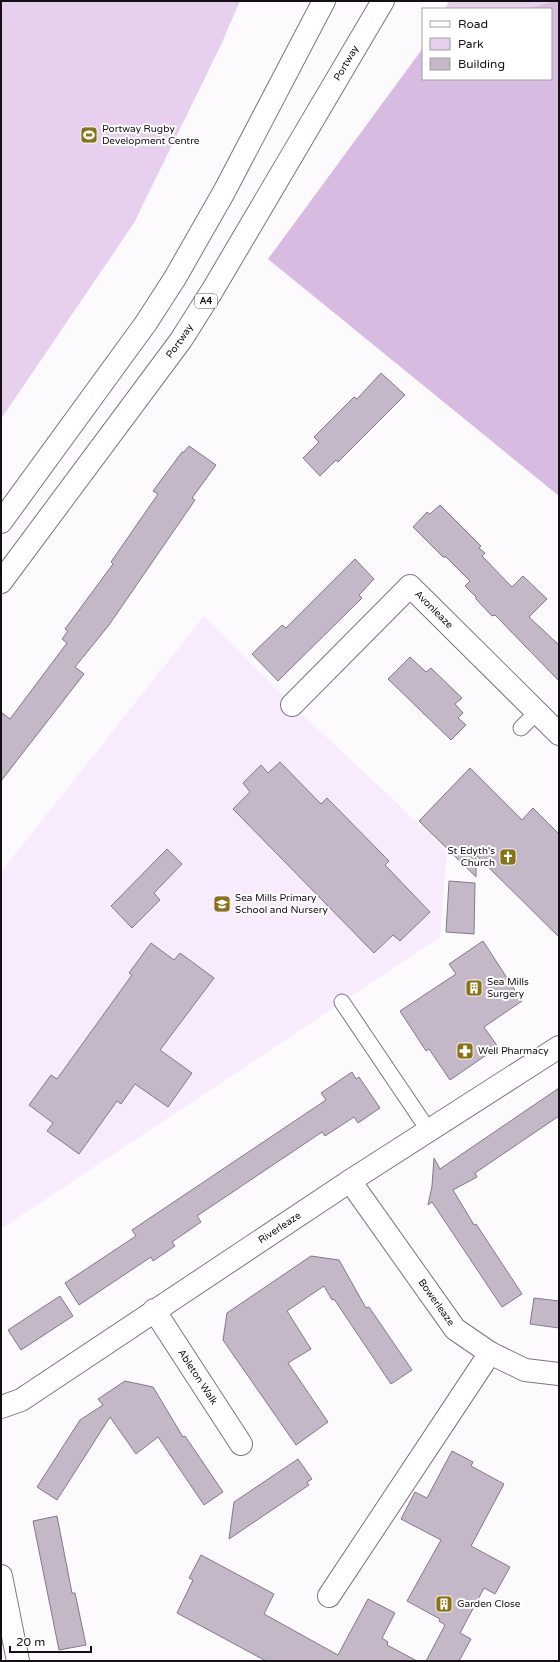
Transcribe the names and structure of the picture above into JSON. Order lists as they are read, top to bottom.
{
  "streets": {
    "main road": [
      "Portway",
      "A4",
      "Avonleaze",
      "Riverleaze",
      "Bowerleaze",
      "Ableton Walk"
    ]
  },
  "crossings": [
    ["Riverleaze", "Bowerleaze"],
    ["Riverleaze", "Ableton Walk"]
  ],
  "places": {
    "sports": ["Portway Rugby Development Centre"],
    "church": ["St Edyth's Church"],
    "school or university": ["Sea Mills Primary School and Nursery"],
    "building": ["Sea Mills Surgery", "Garden Close"],
    "pharmacy": ["Well Pharmacy"]
  },
  "legend": ["Road", "Park", "Building"],
  "scale_bar": "20 m"
}
